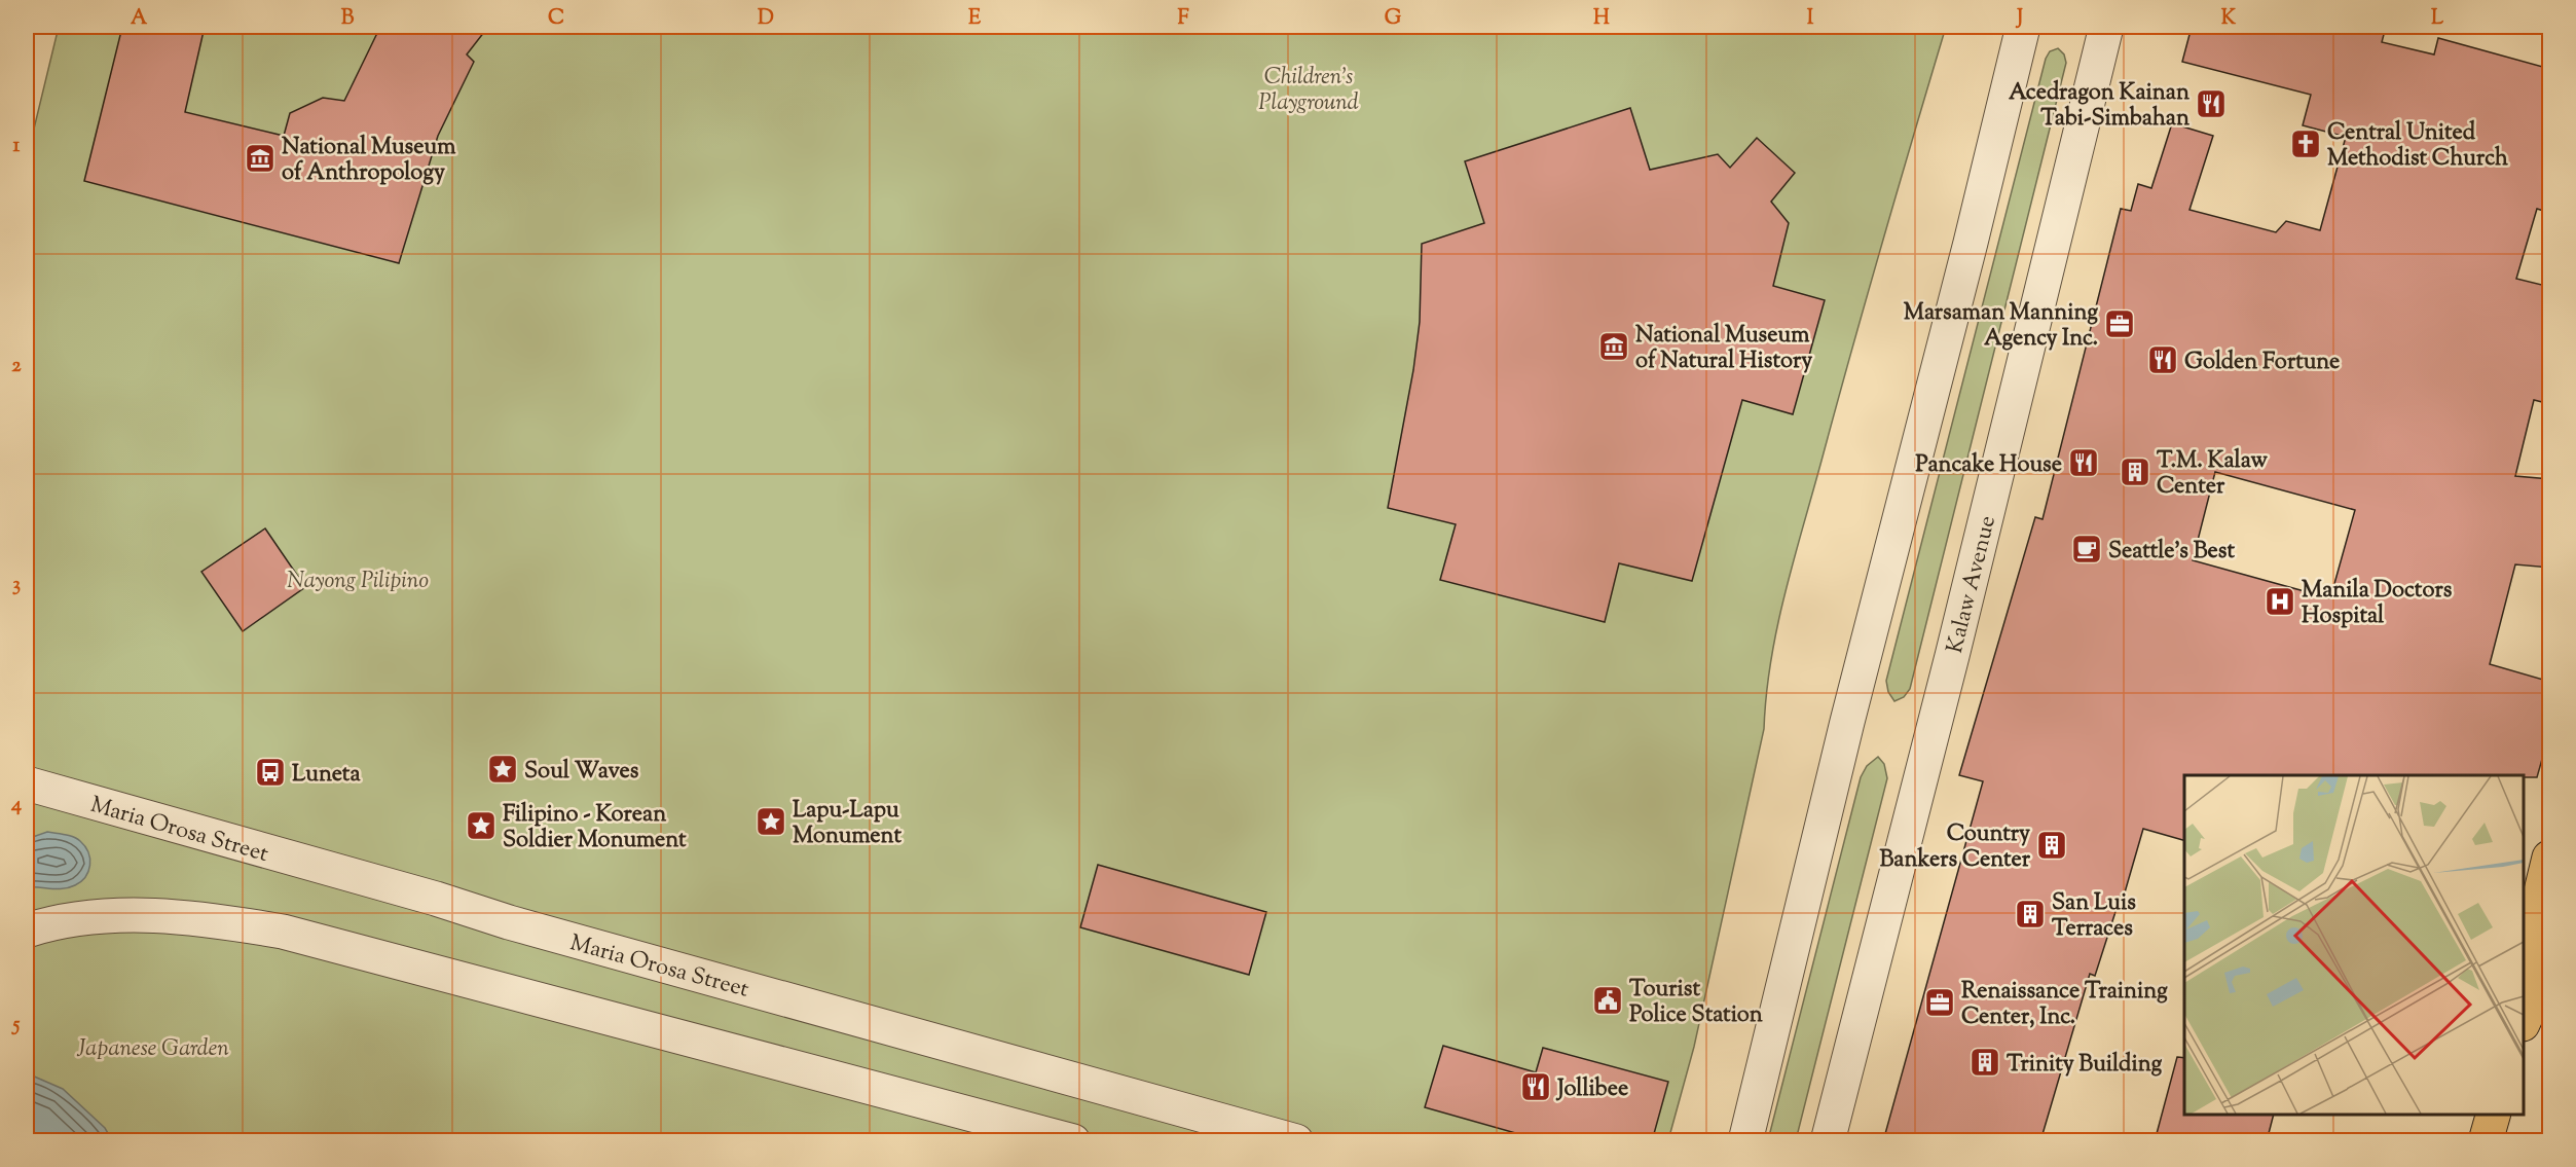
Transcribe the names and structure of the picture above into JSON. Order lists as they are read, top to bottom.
{
  "streets": {
    "street": ["Kalaw Avenue", "Maria Orosa Street"]
  },
  "parks": ["Children's Playground", "Nayong Pilipino", "Japanese Garden"],
  "places": {
    "restaurant": [
      "Acedragon Kainan Tabi-Simbahan",
      "Golden Fortune",
      "Pancake House",
      "Jollibee"
    ],
    "church": ["Central United Methodist Church"],
    "museum": ["National Museum of Anthropology", "National Museum of Natural History"],
    "office": ["Marsaman Manning Agency Inc.", "Renaissance Training Center, Inc."],
    "building": [
      "T.M. Kalaw Center",
      "Country Bankers Center",
      "San Luis Terraces",
      "Trinity Building"
    ],
    "cafe": ["Seattle's Best"],
    "hospital": ["Manila Doctors Hospital"],
    "place": ["Soul Waves", "Lapu-Lapu Monument", "Filipino - Korean Soldier Monument"],
    "bus stop": ["Luneta"],
    "public building": ["Tourist Police Station"]
  },
  "grid": {
    "columns": [
      "A",
      "B",
      "C",
      "D",
      "E",
      "F",
      "G",
      "H",
      "I",
      "J",
      "K",
      "L"
    ],
    "rows": [
      "1",
      "2",
      "3",
      "4",
      "5"
    ]
  }
}
